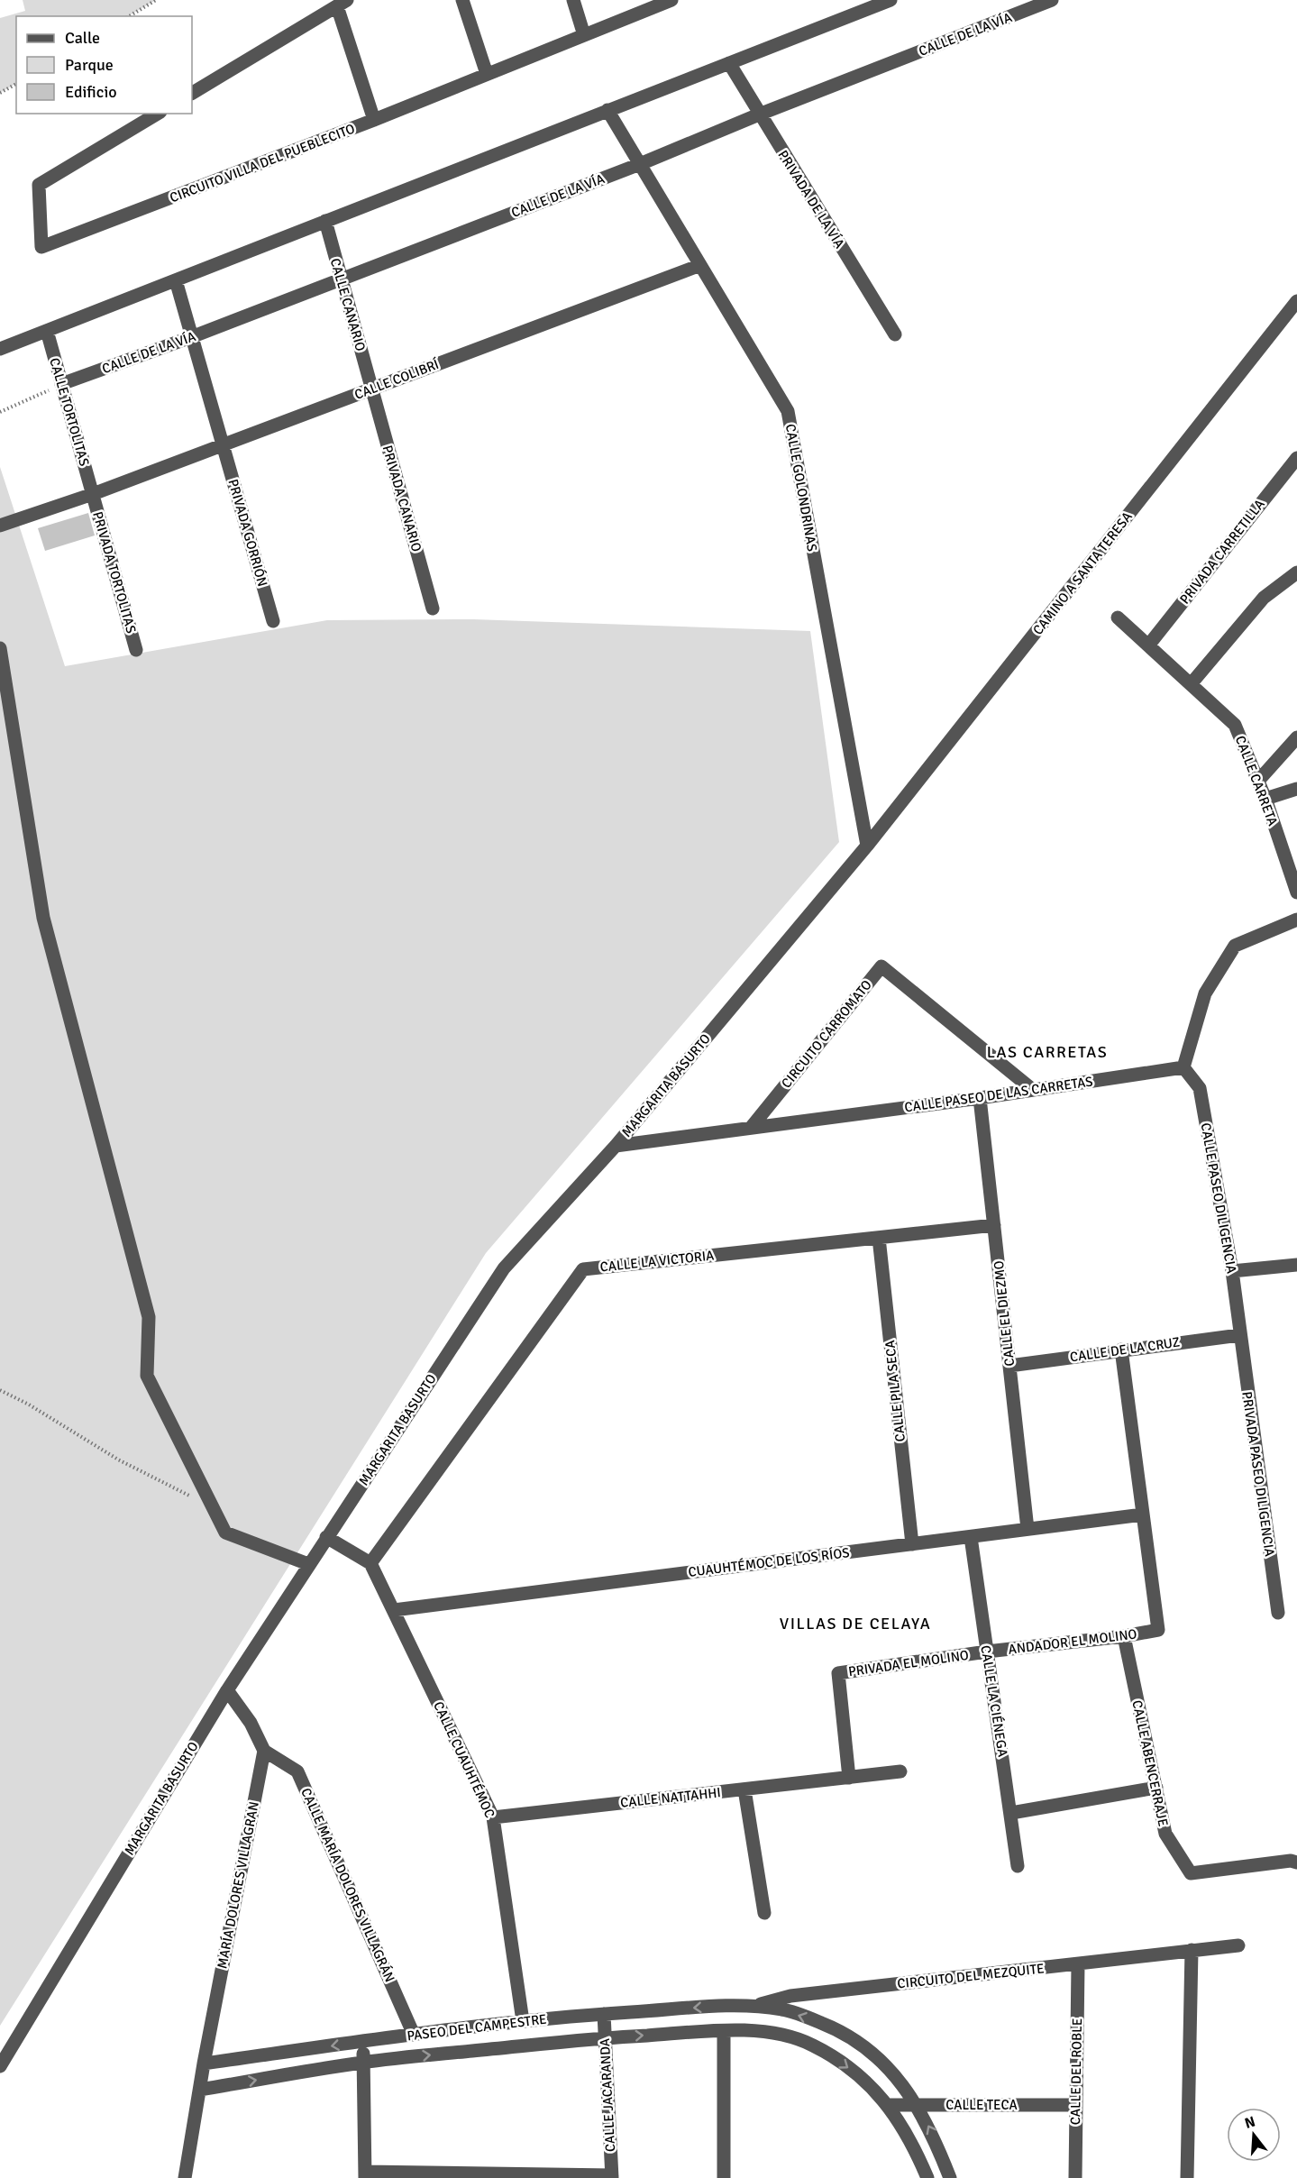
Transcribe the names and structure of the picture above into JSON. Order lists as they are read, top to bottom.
{
  "streets": {
    "street": [
      "CALLE DE LA VÍA",
      "CIRCUITO VILLA DEL PUEBLECITO",
      "PRIVADA DE LA VÍA",
      "CALLE CANARIO",
      "CALLE COLIBRÍ",
      "CALLE TORTOLITAS",
      "CALLE GOLONDRINAS",
      "PRIVADA CANARIO",
      "PRIVADA GORRIÓN",
      "PRIVADA CARRETILLA",
      "PRIVADA TORTOLITAS",
      "CAMINO A SANTA TERESA",
      "CALLE CARRETA",
      "CIRCUITO CARROMATO",
      "MARGARITA BASURTO",
      "CALLE PASEO DE LAS CARRETAS",
      "CALLE PASEO DILIGENCIA",
      "CALLE LA VICTORIA",
      "CALLE EL DIEZMO",
      "CALLE DE LA CRUZ",
      "CALLE PILA SECA",
      "PRIVADA PASEO DILIGENCIA",
      "CUAUHTÉMOC DE LOS RÍOS",
      "ANDADOR EL MOLINO",
      "PRIVADA EL MOLINO",
      "CALLE LA CIÉNEGA",
      "CALLE CUAUHTÉMOC",
      "CALLE ABENCERRAJE",
      "CALLE NATTAHHI",
      "MARÍA DOLORES VILLAGRAN",
      "CALLE MARÍA DOLORES VILLAGRÁN",
      "CIRCUITO DEL MEZQUITE",
      "PASEO DEL CAMPESTRE",
      "CALLE DEL ROBLE",
      "CALLE JACARANDA",
      "CALLE TECA"
    ]
  },
  "crossings": [
    ["CALLE DE LA VÍA", "PRIVADA DE LA VÍA"],
    ["CALLE DE LA VÍA", "CALLE CANARIO"],
    ["CALLE DE LA VÍA", "CALLE TORTOLITAS"],
    ["CALLE DE LA VÍA", "CALLE GOLONDRINAS"],
    ["CALLE DE LA VÍA", "PRIVADA GORRIÓN"],
    ["CALLE CANARIO", "CALLE COLIBRÍ"],
    ["CALLE CANARIO", "PRIVADA CANARIO"],
    ["CALLE COLIBRÍ", "CALLE TORTOLITAS"],
    ["CALLE COLIBRÍ", "CALLE GOLONDRINAS"],
    ["CALLE COLIBRÍ", "PRIVADA CANARIO"],
    ["CALLE COLIBRÍ", "PRIVADA GORRIÓN"],
    ["CALLE COLIBRÍ", "PRIVADA TORTOLITAS"],
    ["CALLE TORTOLITAS", "PRIVADA TORTOLITAS"],
    ["CALLE GOLONDRINAS", "CAMINO A SANTA TERESA"],
    ["CALLE GOLONDRINAS", "MARGARITA BASURTO"],
    ["PRIVADA CARRETILLA", "CALLE CARRETA"],
    ["CAMINO A SANTA TERESA", "MARGARITA BASURTO"],
    ["CIRCUITO CARROMATO", "CALLE PASEO DE LAS CARRETAS"],
    ["MARGARITA BASURTO", "CALLE PASEO DE LAS CARRETAS"],
    ["CALLE PASEO DE LAS CARRETAS", "CALLE PASEO DILIGENCIA"],
    ["CALLE PASEO DE LAS CARRETAS", "CALLE EL DIEZMO"],
    ["CALLE PASEO DILIGENCIA", "CALLE DE LA CRUZ"],
    ["CALLE PASEO DILIGENCIA", "PRIVADA PASEO DILIGENCIA"],
    ["CALLE LA VICTORIA", "CALLE EL DIEZMO"],
    ["CALLE LA VICTORIA", "CALLE PILA SECA"],
    ["CALLE LA VICTORIA", "CALLE CUAUHTÉMOC"],
    ["CALLE EL DIEZMO", "CALLE DE LA CRUZ"],
    ["CALLE EL DIEZMO", "CUAUHTÉMOC DE LOS RÍOS"],
    ["CALLE DE LA CRUZ", "PRIVADA PASEO DILIGENCIA"],
    ["CALLE PILA SECA", "CUAUHTÉMOC DE LOS RÍOS"],
    ["CUAUHTÉMOC DE LOS RÍOS", "ANDADOR EL MOLINO"],
    ["CUAUHTÉMOC DE LOS RÍOS", "CALLE LA CIÉNEGA"],
    ["CUAUHTÉMOC DE LOS RÍOS", "CALLE CUAUHTÉMOC"],
    ["ANDADOR EL MOLINO", "PRIVADA EL MOLINO"],
    ["ANDADOR EL MOLINO", "CALLE LA CIÉNEGA"],
    ["ANDADOR EL MOLINO", "CALLE ABENCERRAJE"],
    ["PRIVADA EL MOLINO", "CALLE LA CIÉNEGA"],
    ["PRIVADA EL MOLINO", "CALLE NATTAHHI"],
    ["CALLE CUAUHTÉMOC", "CALLE NATTAHHI"],
    ["CALLE CUAUHTÉMOC", "PASEO DEL CAMPESTRE"],
    ["MARÍA DOLORES VILLAGRAN", "CALLE MARÍA DOLORES VILLAGRÁN"],
    ["MARÍA DOLORES VILLAGRAN", "PASEO DEL CAMPESTRE"],
    ["CALLE MARÍA DOLORES VILLAGRÁN", "PASEO DEL CAMPESTRE"],
    ["CIRCUITO DEL MEZQUITE", "PASEO DEL CAMPESTRE"],
    ["CIRCUITO DEL MEZQUITE", "CALLE DEL ROBLE"],
    ["PASEO DEL CAMPESTRE", "CALLE JACARANDA"],
    ["PASEO DEL CAMPESTRE", "CALLE TECA"],
    ["CALLE DEL ROBLE", "CALLE TECA"]
  ],
  "districts": ["LAS CARRETAS", "VILLAS DE CELAYA"],
  "legend": ["Calle", "Parque", "Edificio"],
  "north": "top"
}
